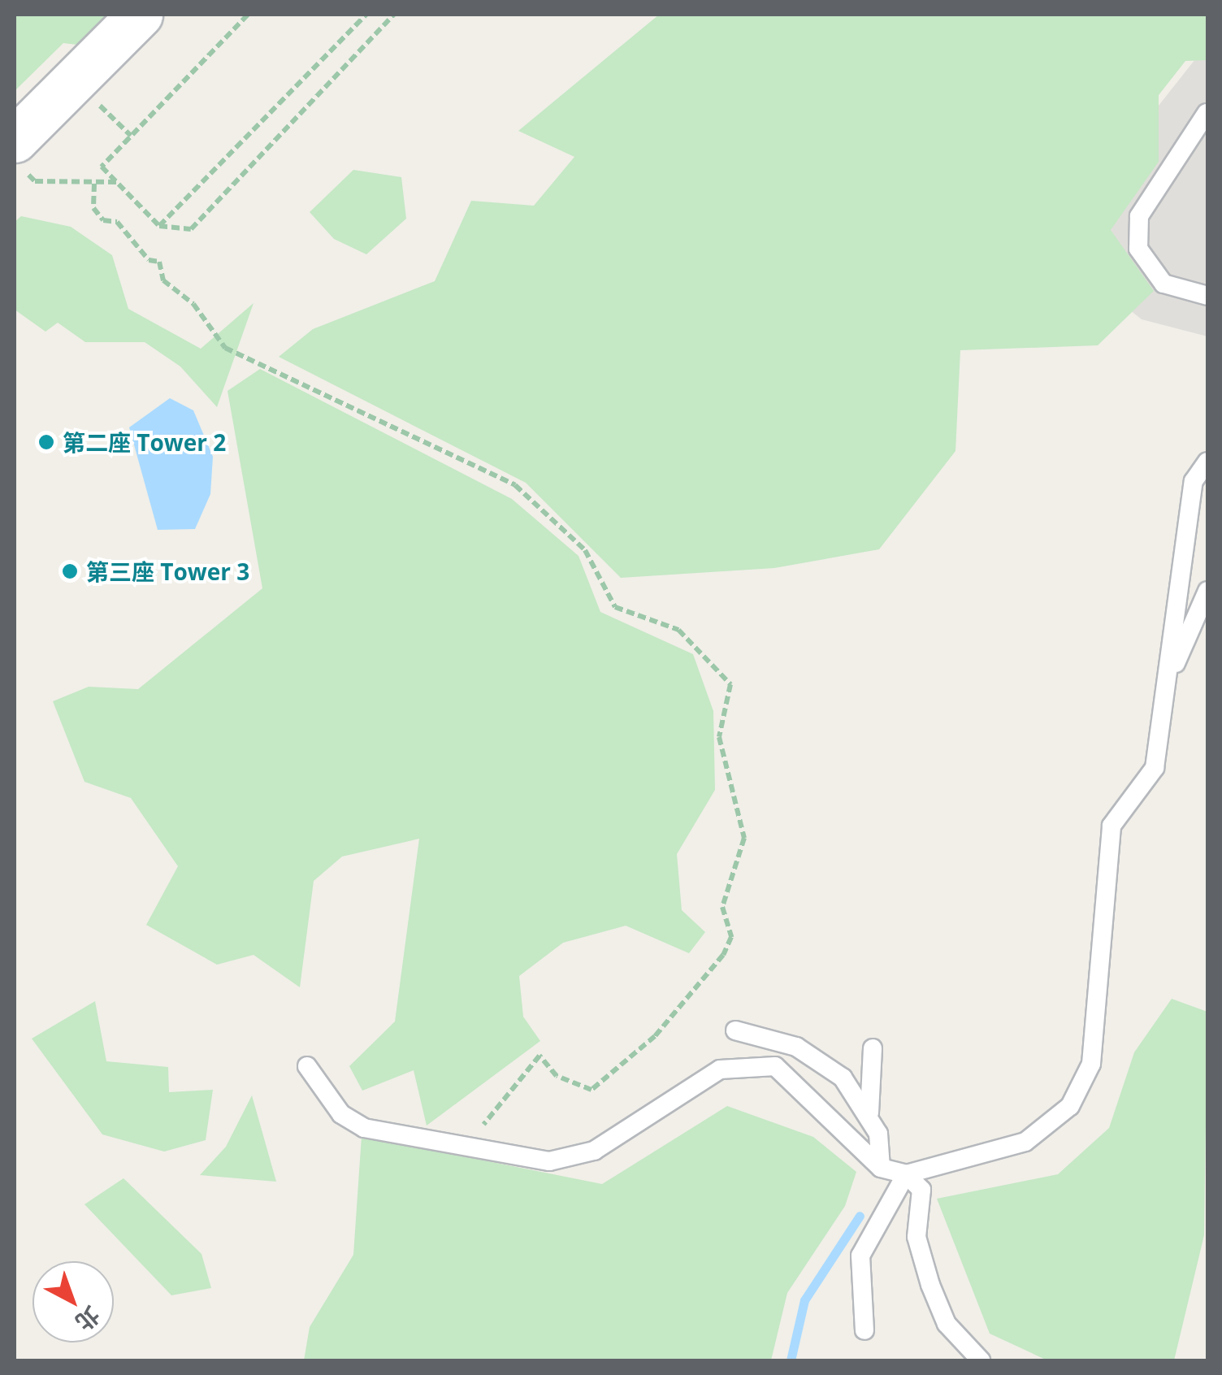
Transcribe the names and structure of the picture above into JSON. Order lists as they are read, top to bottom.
{
  "places": ["第二座 Tower 2", "第三座 Tower 3"],
  "north": "bottom right"
}
